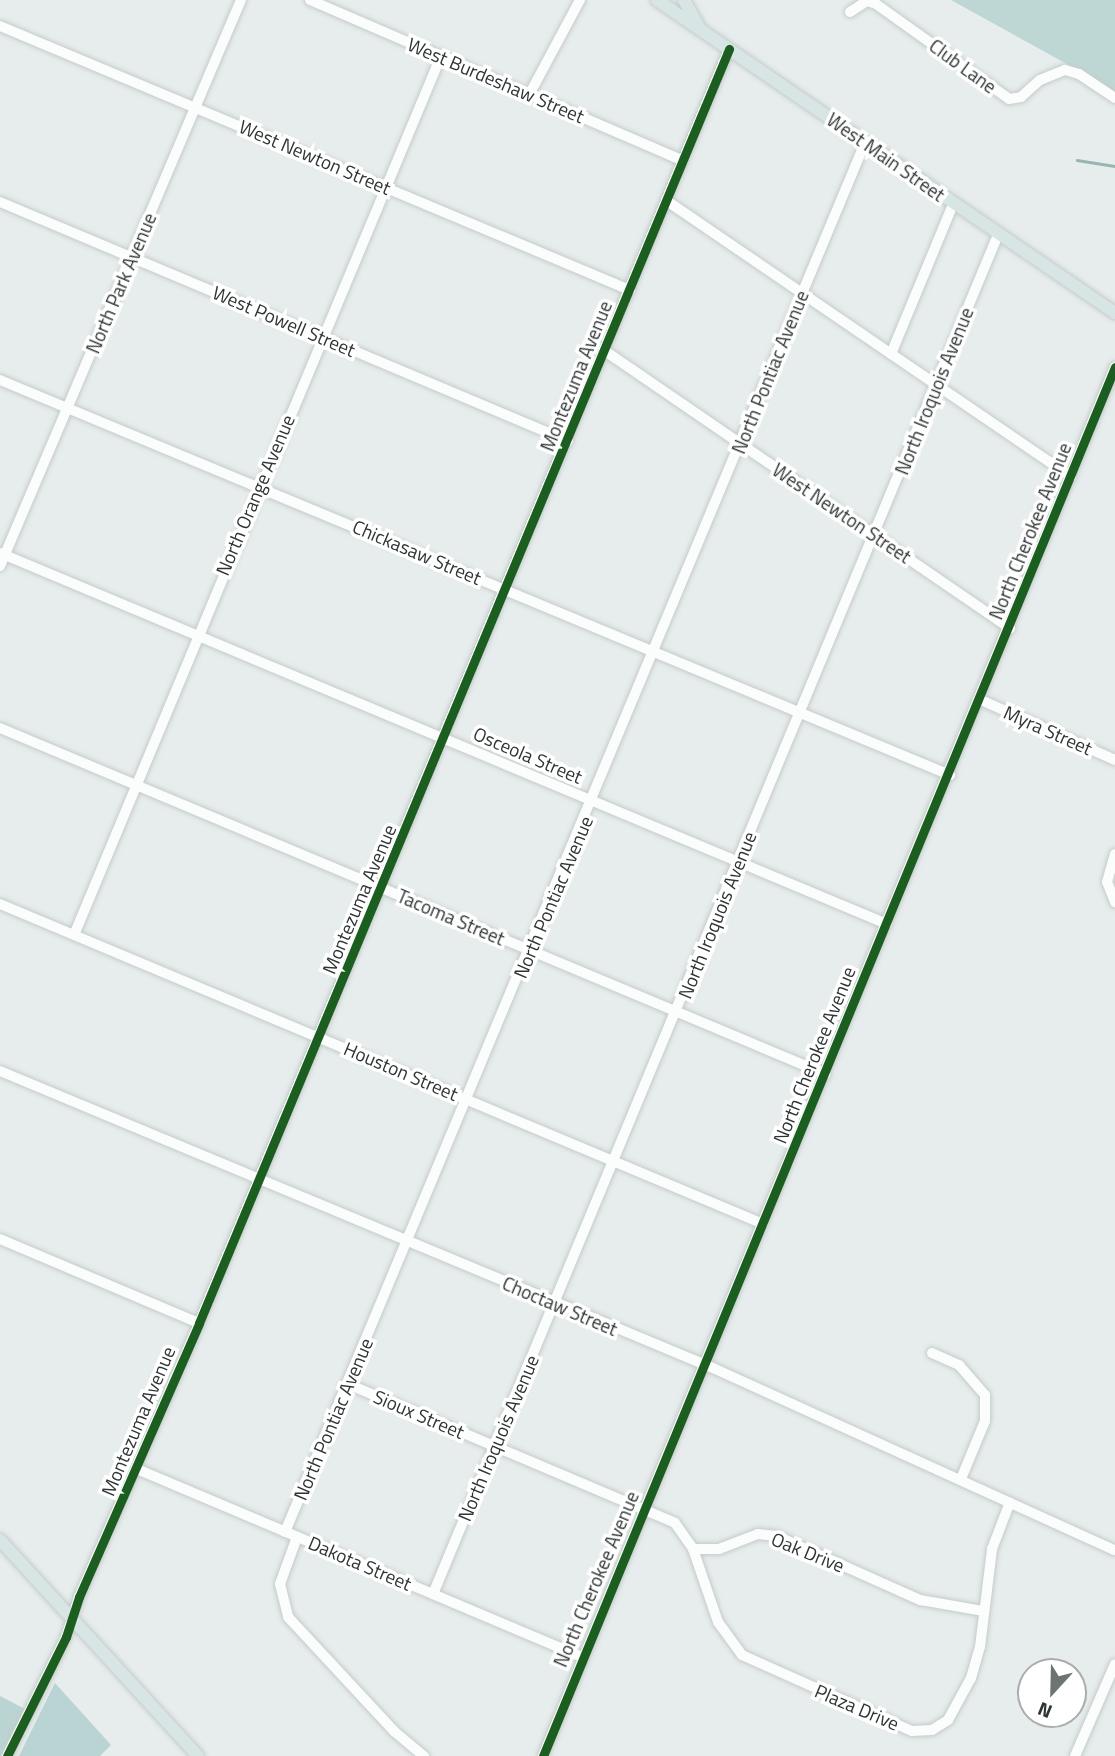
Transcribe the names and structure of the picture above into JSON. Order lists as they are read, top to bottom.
{
  "streets": {
    "main road": ["West Main Street"],
    "street": [
      "Club Lane",
      "West Burdeshaw Street",
      "West Newton Street",
      "North Park Avenue",
      "West Powell Street",
      "North Pontiac Avenue",
      "Montezuma Avenue",
      "North Iroquois Avenue",
      "North Orange Avenue",
      "North Cherokee Avenue",
      "Chickasaw Street",
      "Myra Street",
      "Osceola Street",
      "Tacoma Street",
      "Houston Street",
      "Choctaw Street",
      "Sioux Street",
      "Oak Drive",
      "Dakota Street",
      "Plaza Drive"
    ]
  },
  "crossings": [
    ["West Burdeshaw Street", "Montezuma Avenue"],
    ["West Burdeshaw Street", "North Orange Avenue"],
    ["West Newton Street", "North Park Avenue"],
    ["West Newton Street", "North Pontiac Avenue"],
    ["West Newton Street", "Montezuma Avenue"],
    ["West Newton Street", "North Iroquois Avenue"],
    ["West Newton Street", "North Orange Avenue"],
    ["West Newton Street", "North Cherokee Avenue"],
    ["West Main Street", "North Pontiac Avenue"],
    ["West Main Street", "Montezuma Avenue"],
    ["West Main Street", "North Iroquois Avenue"],
    ["North Park Avenue", "West Powell Street"],
    ["North Park Avenue", "Chickasaw Street"],
    ["North Park Avenue", "Osceola Street"],
    ["West Powell Street", "Montezuma Avenue"],
    ["West Powell Street", "North Orange Avenue"],
    ["North Pontiac Avenue", "Chickasaw Street"],
    ["North Pontiac Avenue", "Osceola Street"],
    ["North Pontiac Avenue", "Tacoma Street"],
    ["North Pontiac Avenue", "Houston Street"],
    ["North Pontiac Avenue", "Choctaw Street"],
    ["North Pontiac Avenue", "Sioux Street"],
    ["North Pontiac Avenue", "Dakota Street"],
    ["Montezuma Avenue", "Chickasaw Street"],
    ["Montezuma Avenue", "Osceola Street"],
    ["Montezuma Avenue", "Tacoma Street"],
    ["Montezuma Avenue", "Houston Street"],
    ["Montezuma Avenue", "Choctaw Street"],
    ["Montezuma Avenue", "Dakota Street"],
    ["North Iroquois Avenue", "Chickasaw Street"],
    ["North Iroquois Avenue", "Osceola Street"],
    ["North Iroquois Avenue", "Tacoma Street"],
    ["North Iroquois Avenue", "Houston Street"],
    ["North Iroquois Avenue", "Choctaw Street"],
    ["North Iroquois Avenue", "Sioux Street"],
    ["North Iroquois Avenue", "Dakota Street"],
    ["North Orange Avenue", "Chickasaw Street"],
    ["North Orange Avenue", "Osceola Street"],
    ["North Orange Avenue", "Tacoma Street"],
    ["North Orange Avenue", "Houston Street"],
    ["North Cherokee Avenue", "Chickasaw Street"],
    ["North Cherokee Avenue", "Myra Street"],
    ["North Cherokee Avenue", "Osceola Street"],
    ["North Cherokee Avenue", "Tacoma Street"],
    ["North Cherokee Avenue", "Houston Street"],
    ["North Cherokee Avenue", "Choctaw Street"],
    ["North Cherokee Avenue", "Sioux Street"],
    ["North Cherokee Avenue", "Dakota Street"],
    ["Choctaw Street", "Plaza Drive"],
    ["Oak Drive", "Plaza Drive"]
  ],
  "north": "bottom"
}
